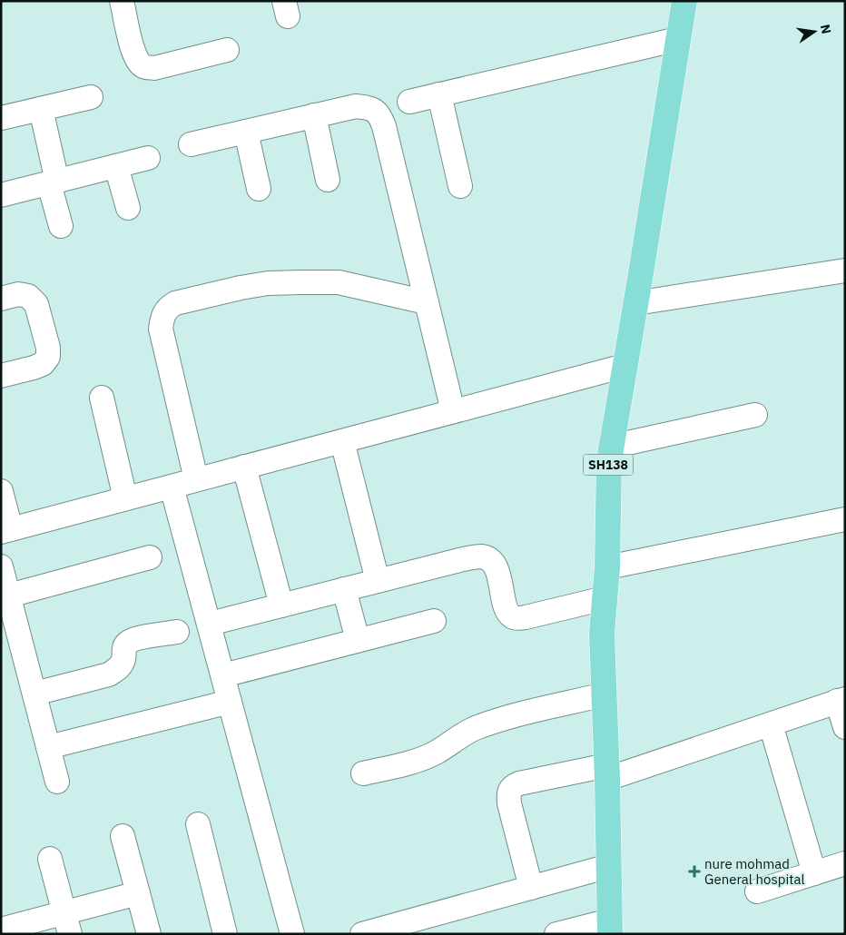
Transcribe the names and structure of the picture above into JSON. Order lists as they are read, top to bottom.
{
  "streets": {
    "main road": ["SH138"]
  },
  "places": {
    "health": ["nure mohmad General hospital"]
  },
  "north": "right"
}
